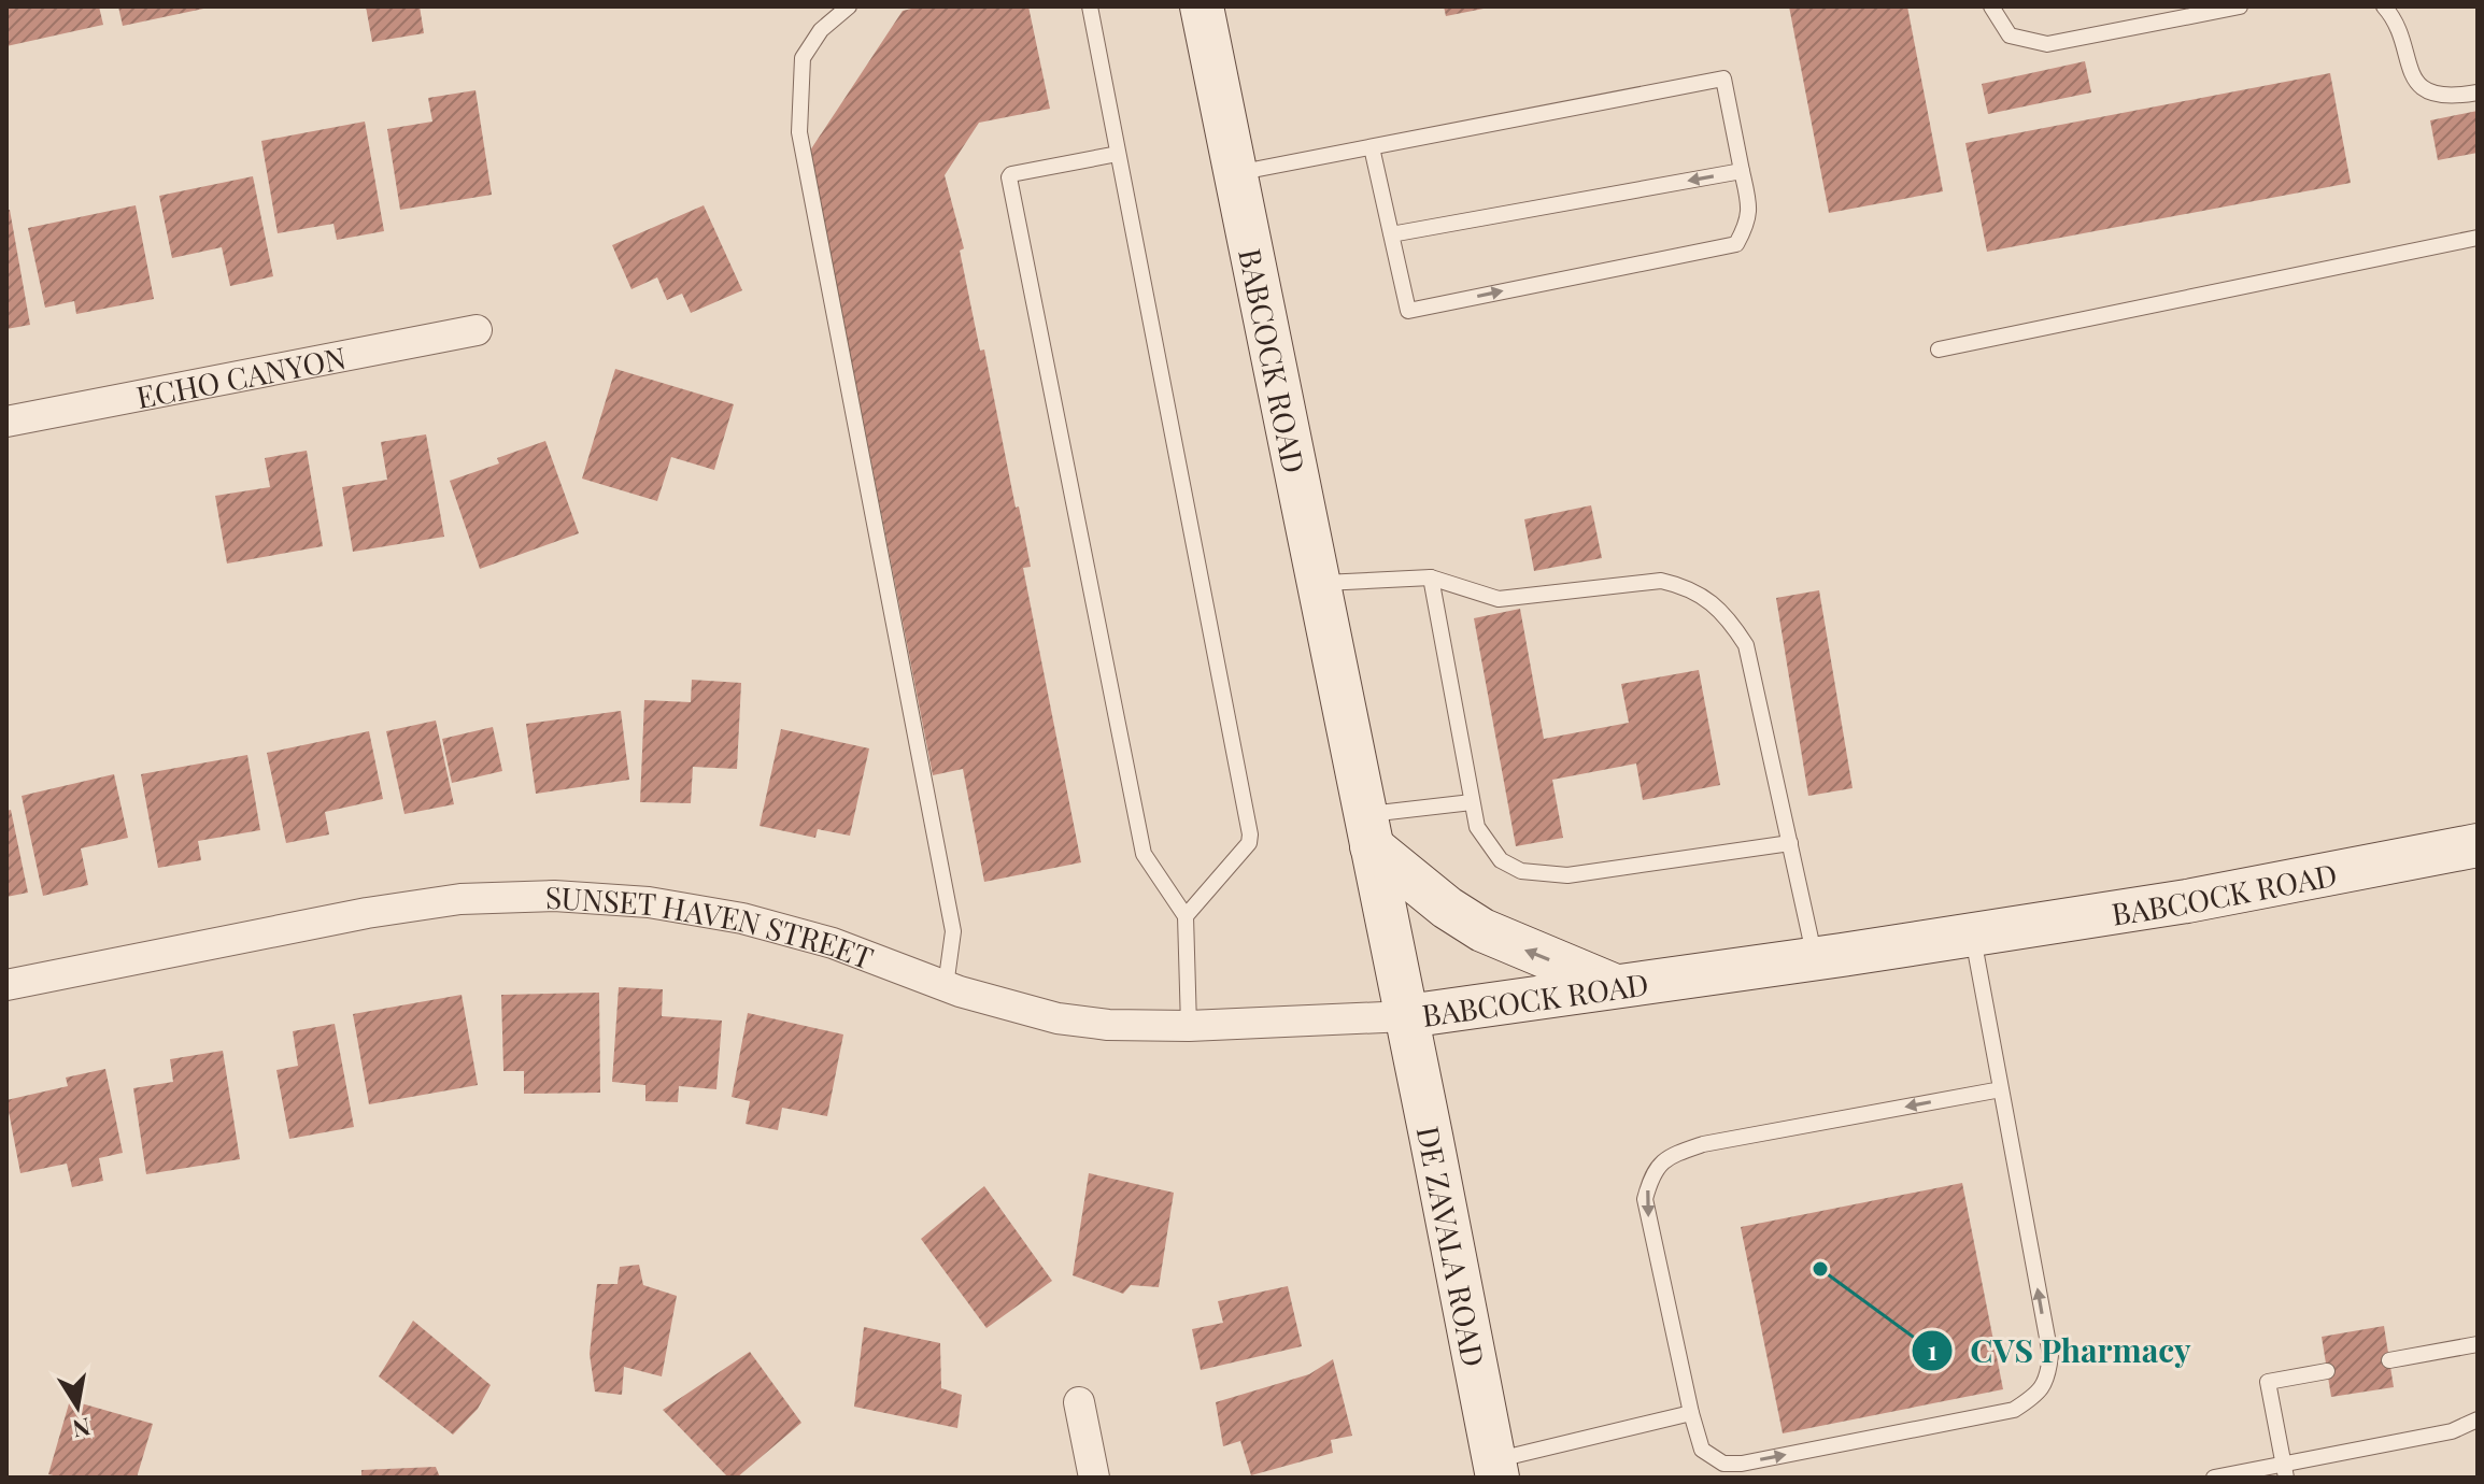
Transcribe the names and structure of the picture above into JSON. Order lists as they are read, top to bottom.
{
  "streets": {
    "main road": ["BABCOCK ROAD", "DE ZAVALA ROAD"],
    "street": ["ECHO CANYON", "SUNSET HAVEN STREET"]
  },
  "crossings": [
    ["BABCOCK ROAD", "SUNSET HAVEN STREET"],
    ["BABCOCK ROAD", "DE ZAVALA ROAD"],
    ["SUNSET HAVEN STREET", "DE ZAVALA ROAD"]
  ],
  "places": ["CVS Pharmacy"],
  "north": "bottom"
}
